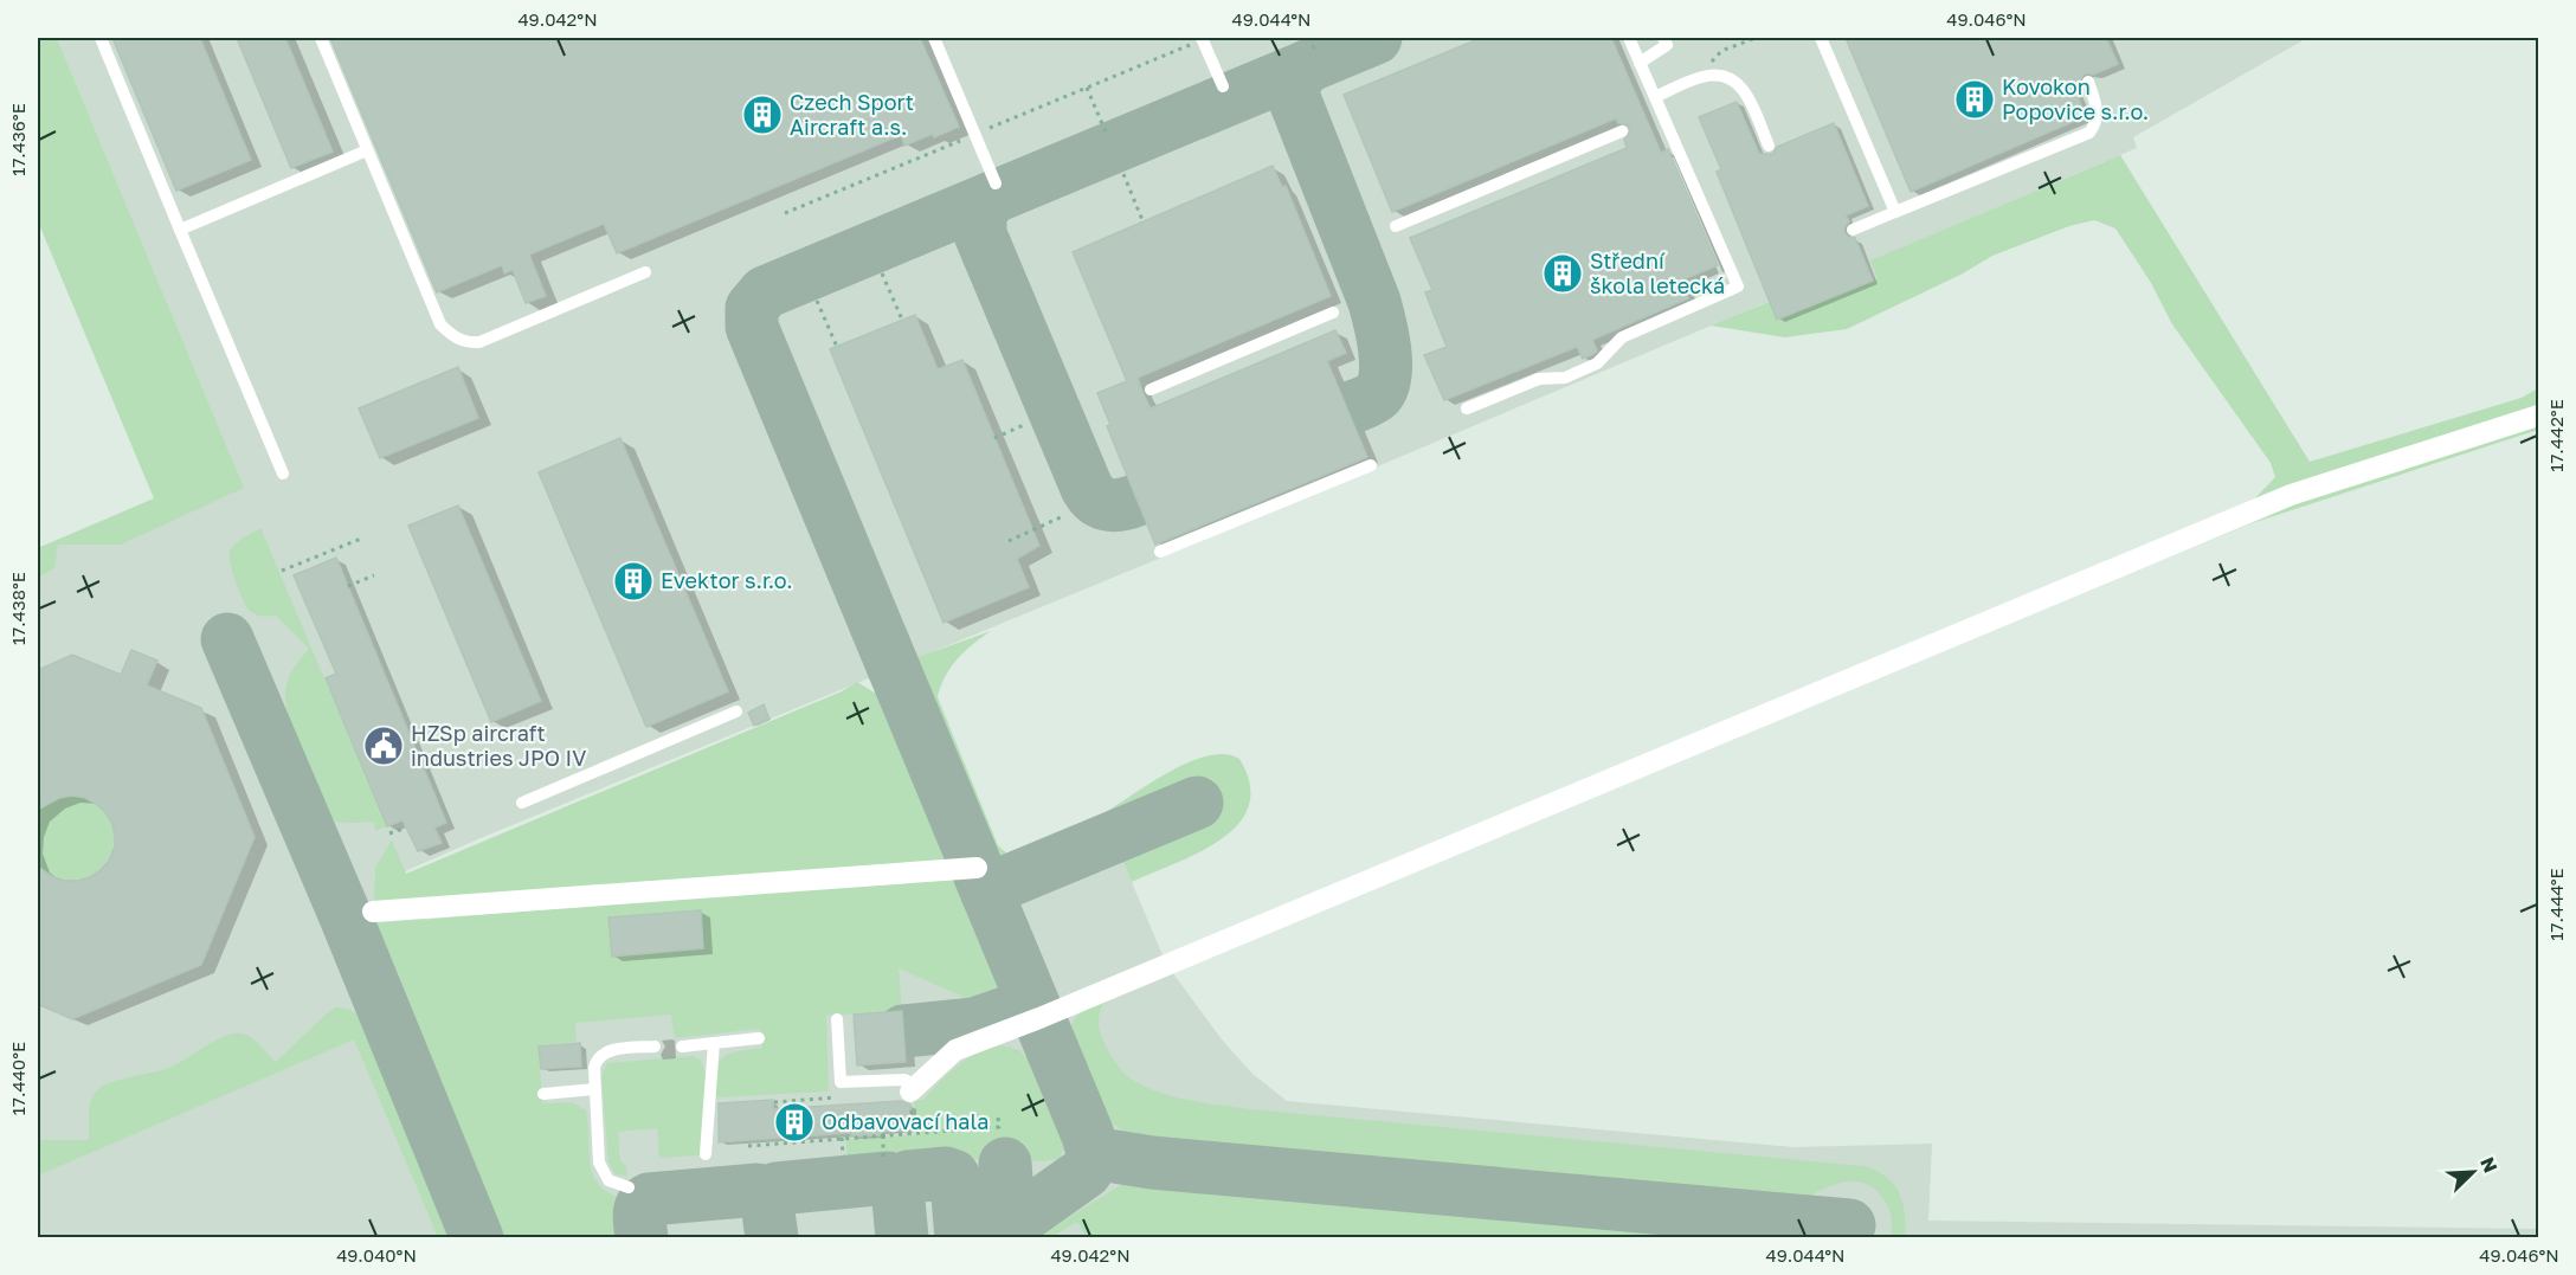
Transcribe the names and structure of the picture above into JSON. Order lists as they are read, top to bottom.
{
  "places": {
    "building": [
      "Kovokon Popovice s.r.o.",
      "Czech Sport Aircraft a.s.",
      "Střední škola letecká",
      "Evektor s.r.o.",
      "Odbavovací hala"
    ],
    "public building": ["HZSp aircraft industries JPO IV"]
  },
  "north": "top right",
  "coordinates": [
    "49.042°N",
    "49.044°N",
    "49.046°N",
    "17.436°E",
    "17.442°E",
    "17.438°E",
    "17.444°E",
    "17.440°E",
    "49.040°N"
  ]
}
